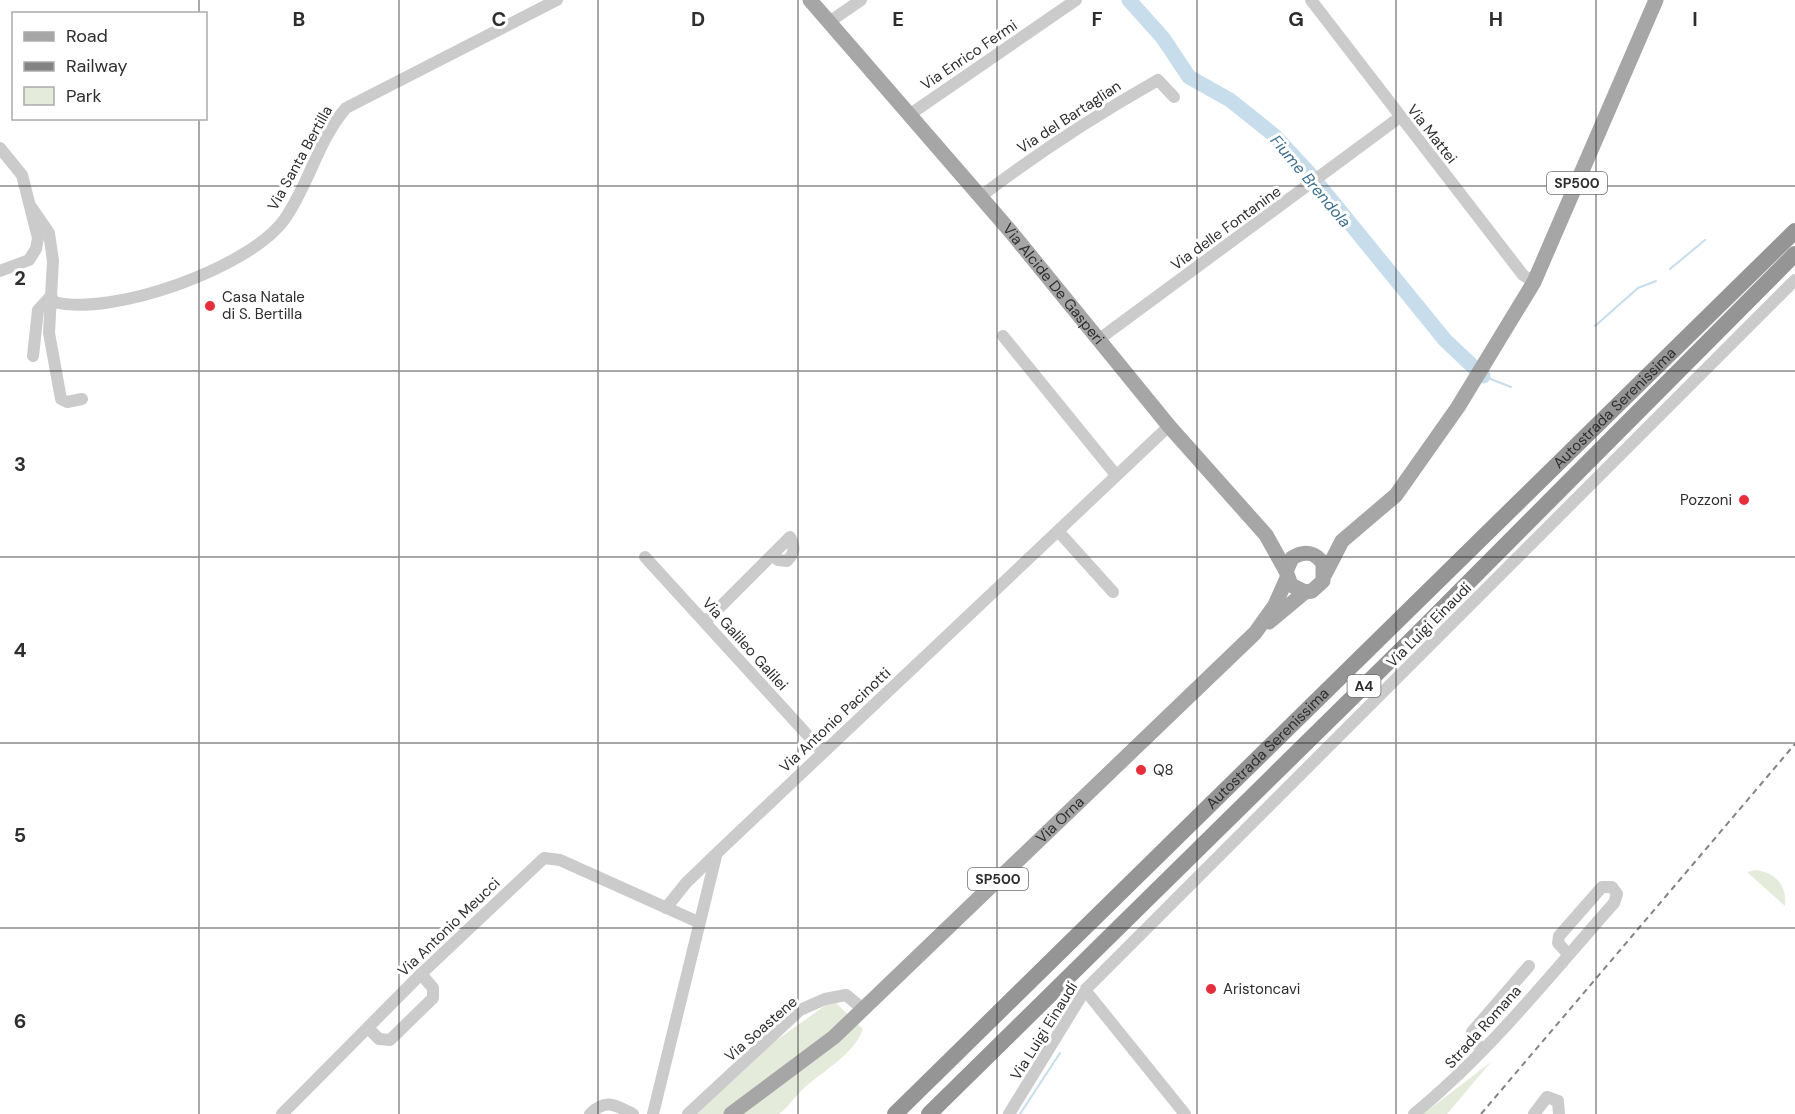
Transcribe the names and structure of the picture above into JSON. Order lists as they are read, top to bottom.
{
  "streets": {
    "highway": ["Autostrada Serenissima", "A4"],
    "main road": ["SP500", "Via Alcide De Gasperi", "Via Orna"],
    "street": [
      "Via Enrico Fermi",
      "Via del Bartaglian",
      "Via Mattei",
      "Via Santa Bertilla",
      "Via delle Fontanine",
      "Via Luigi Einaudi",
      "Via Galileo Galilei",
      "Via Antonio Pacinotti",
      "Via Antonio Meucci",
      "Strada Romana",
      "Via Soastene"
    ]
  },
  "crossings": [
    ["Via Enrico Fermi", "Via Alcide De Gasperi"],
    ["Via del Bartaglian", "Via Alcide De Gasperi"],
    ["Via Mattei", "SP500"],
    ["Via Mattei", "Via delle Fontanine"],
    ["SP500", "Via Alcide De Gasperi"],
    ["SP500", "Via Orna"],
    ["Via delle Fontanine", "Via Alcide De Gasperi"],
    ["Via Alcide De Gasperi", "Via Antonio Pacinotti"],
    ["Via Alcide De Gasperi", "Via Orna"],
    ["Via Galileo Galilei", "Via Antonio Pacinotti"],
    ["Via Orna", "Via Soastene"]
  ],
  "water": ["Fiume Brendola"],
  "places": [
    "Casa Natale di S. Bertilla",
    "Pozzoni",
    "Q8",
    "Aristoncavi"
  ],
  "legend": ["Road", "Railway", "Park"],
  "grid": {
    "columns": [
      "B",
      "C",
      "D",
      "E",
      "F",
      "G",
      "H",
      "I"
    ],
    "rows": [
      "2",
      "3",
      "4",
      "5",
      "6"
    ]
  }
}
